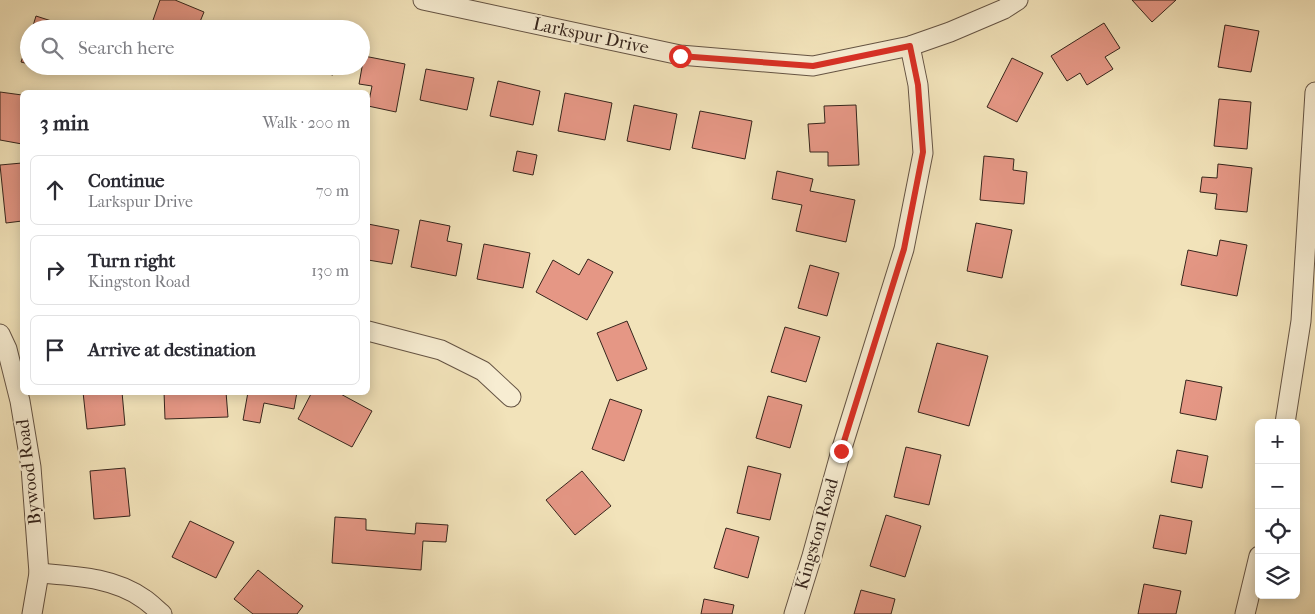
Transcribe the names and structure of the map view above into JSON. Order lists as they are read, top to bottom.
{
  "streets": {
    "street": ["Larkspur Drive", "Bywood Road", "Kingston Road"]
  },
  "crossings": [
    ["Larkspur Drive", "Kingston Road"]
  ],
  "page": {
    "search": "Search here",
    "heading": ["3 min", "Walk · 200 m"],
    "list": [
      ["Continue", "Larkspur Drive", "70 m"],
      ["Turn right", "Kingston Road", "130 m"],
      "Arrive at destination"
    ],
    "map_buttons": ["+", "−"]
  }
}
